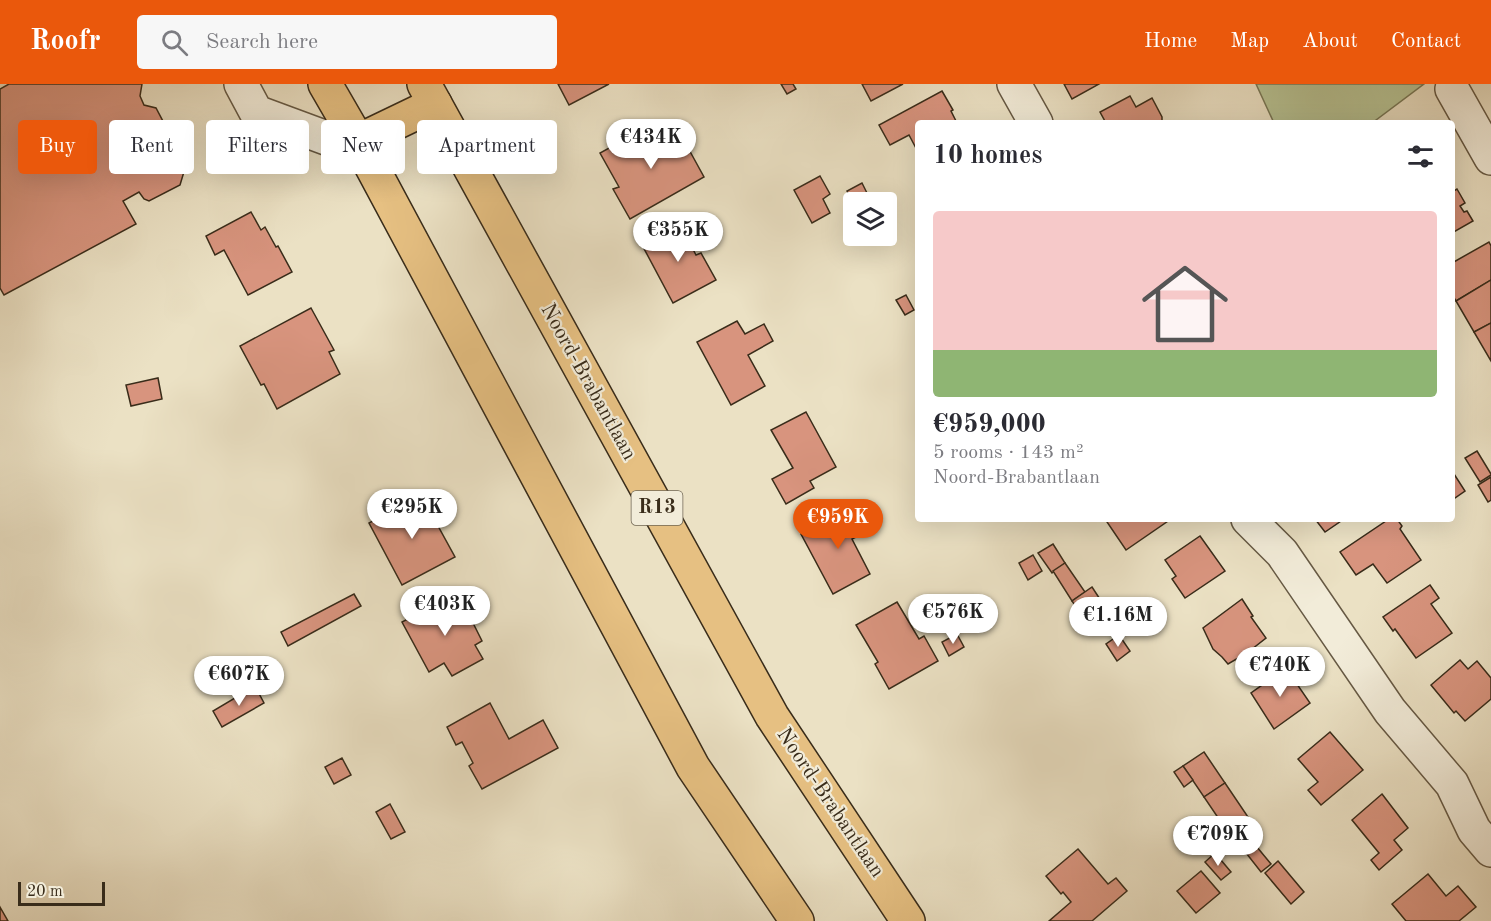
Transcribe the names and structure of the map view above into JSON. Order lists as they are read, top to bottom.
{
  "streets": {
    "main road": ["Noord-Brabantlaan", "R13"]
  },
  "scale_bar": "20 m",
  "page": {
    "header": "Roofr",
    "search": "Search here",
    "nav": [
      "Home",
      "Map",
      "About",
      "Contact"
    ],
    "price": [
      "€434K",
      "€355K",
      "€295K",
      "€959K",
      "€403K",
      "€576K",
      "€1.16M",
      "€740K",
      "€607K",
      "€709K"
    ],
    "chip": [
      "Buy",
      "Rent",
      "Filters",
      "New",
      "Apartment"
    ],
    "heading": "10 homes",
    "list": [
      {
        "name": "€959,000",
        "note": "5 rooms · 143 m² · Noord-Brabantlaan"
      }
    ],
    "scale": "20 m"
  }
}
